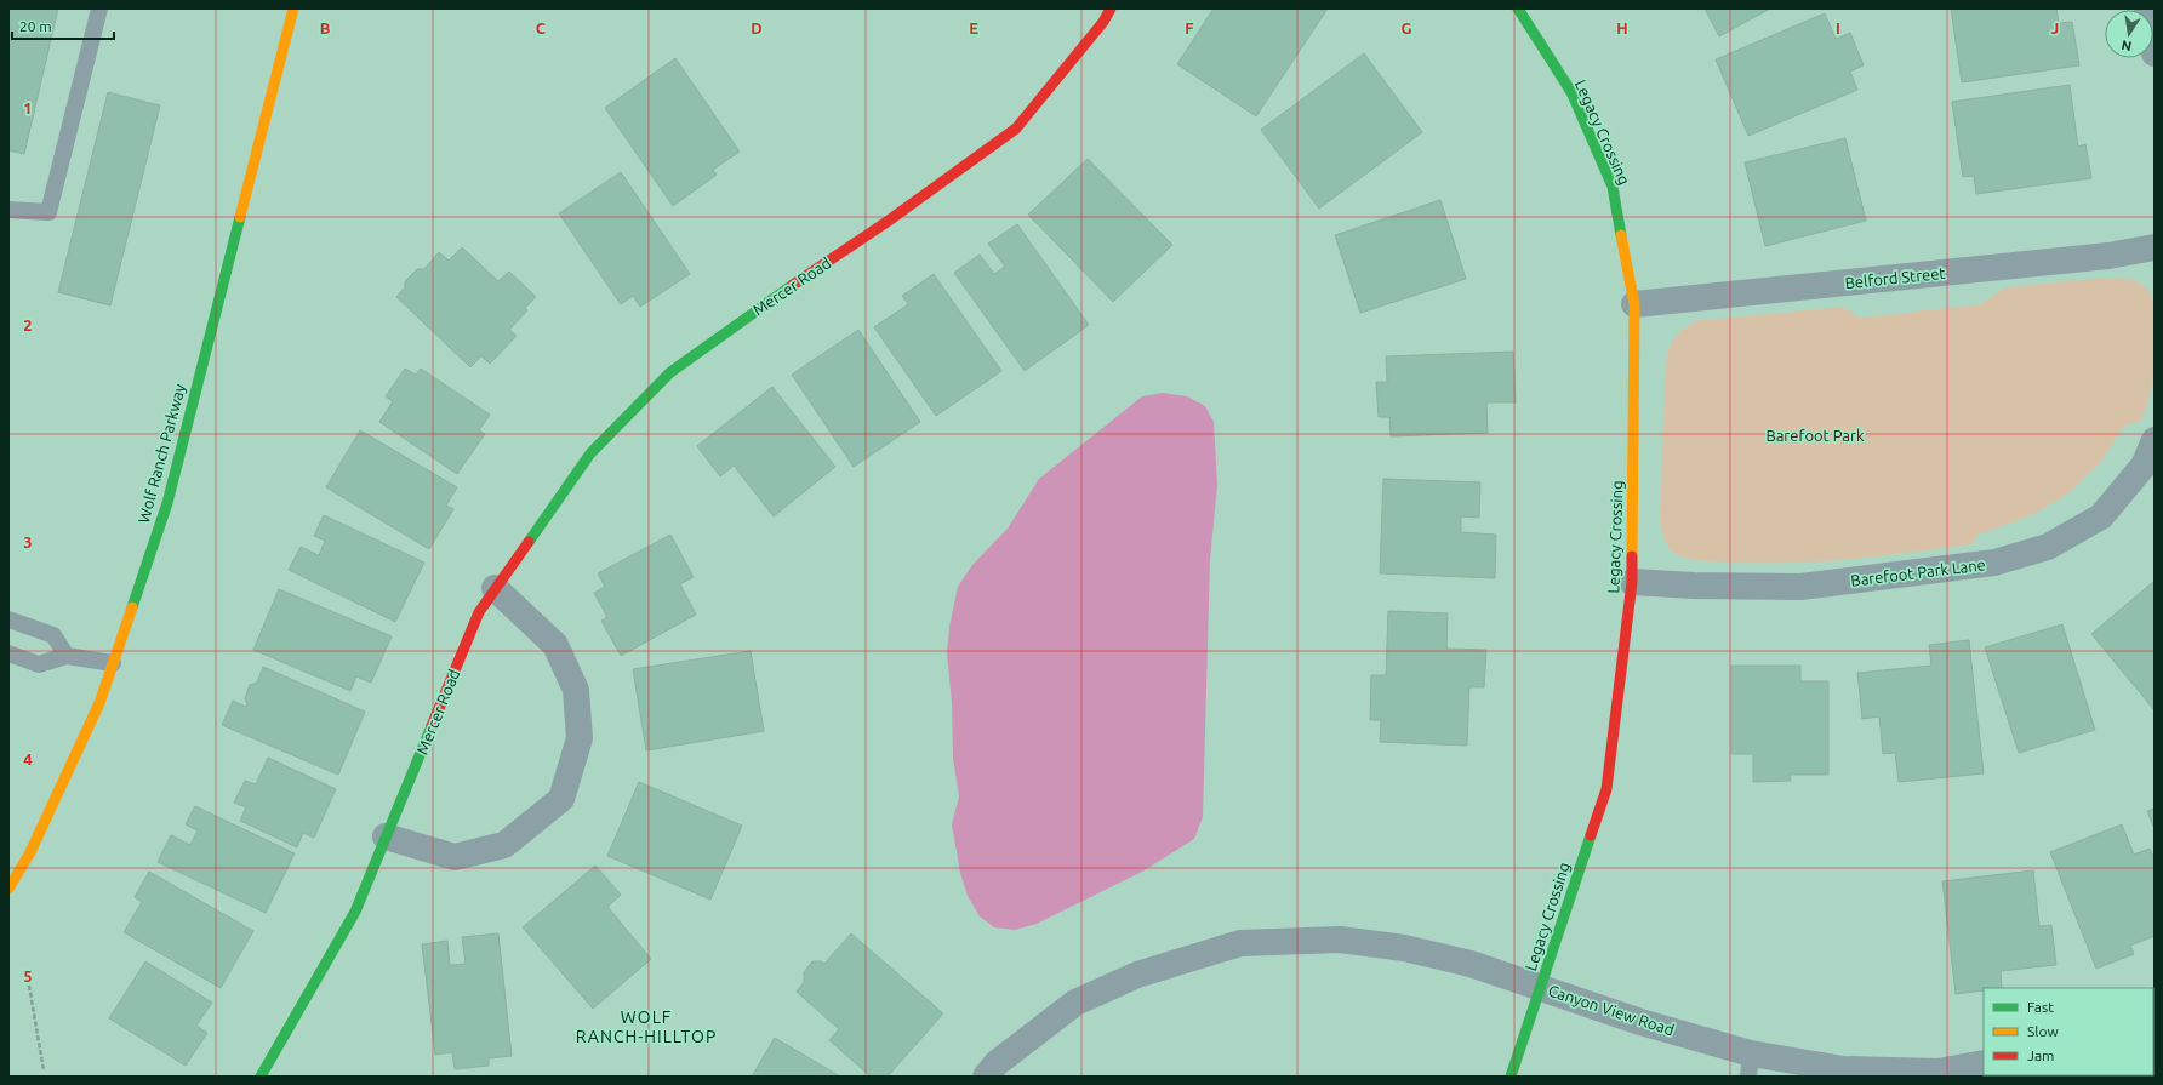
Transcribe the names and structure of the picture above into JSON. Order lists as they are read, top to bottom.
{
  "streets": {
    "street": [
      "Legacy Crossing",
      "Belford Street",
      "Mercer Road",
      "Wolf Ranch Parkway",
      "Barefoot Park Lane",
      "Canyon View Road"
    ]
  },
  "crossings": [
    ["Legacy Crossing", "Belford Street"],
    ["Legacy Crossing", "Barefoot Park Lane"],
    ["Legacy Crossing", "Canyon View Road"]
  ],
  "districts": ["WOLF RANCH-HILLTOP"],
  "parks": ["Barefoot Park"],
  "legend": ["Fast", "Slow", "Jam"],
  "scale_bar": "20 m",
  "north": "bottom",
  "grid": {
    "columns": [
      "B",
      "C",
      "D",
      "E",
      "F",
      "G",
      "H",
      "I",
      "J"
    ],
    "rows": [
      "1",
      "2",
      "3",
      "4",
      "5"
    ]
  }
}
